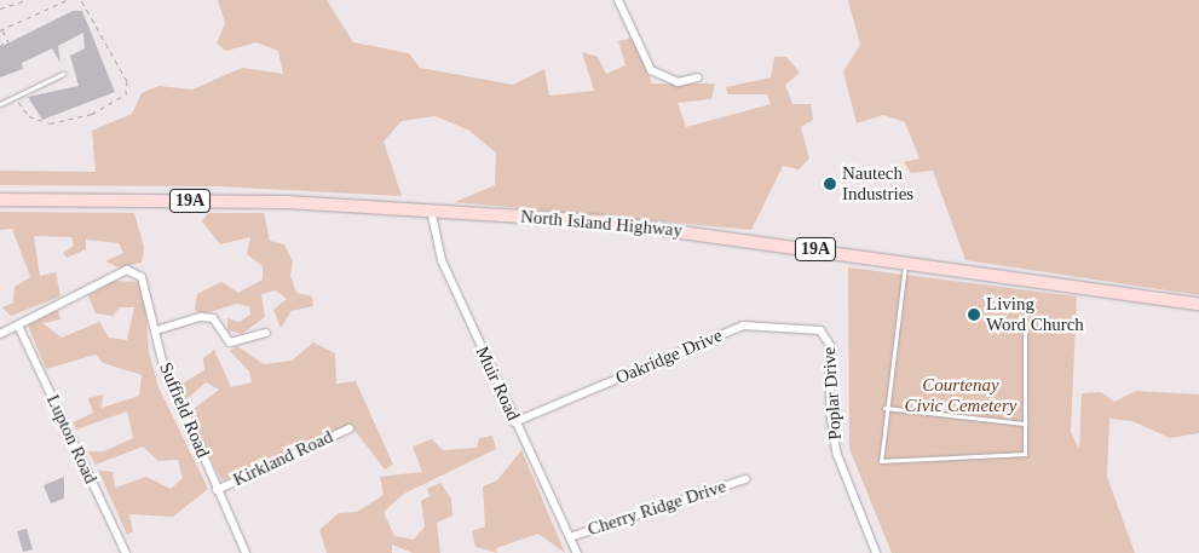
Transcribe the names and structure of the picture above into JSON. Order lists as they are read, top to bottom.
{
  "streets": {
    "main road": ["19A", "North Island Highway"],
    "street": [
      "Oakridge Drive",
      "Muir Road",
      "Poplar Drive",
      "Suffield Road",
      "Lupton Road",
      "Kirkland Road",
      "Cherry Ridge Drive"
    ]
  },
  "crossings": [
    ["North Island Highway", "Muir Road"],
    ["Oakridge Drive", "Muir Road"],
    ["Oakridge Drive", "Poplar Drive"],
    ["Muir Road", "Cherry Ridge Drive"],
    ["Suffield Road", "Lupton Road"],
    ["Suffield Road", "Kirkland Road"]
  ],
  "parks": ["Courtenay Civic Cemetery"],
  "places": ["Nautech Industries", "Living Word Church"]
}
